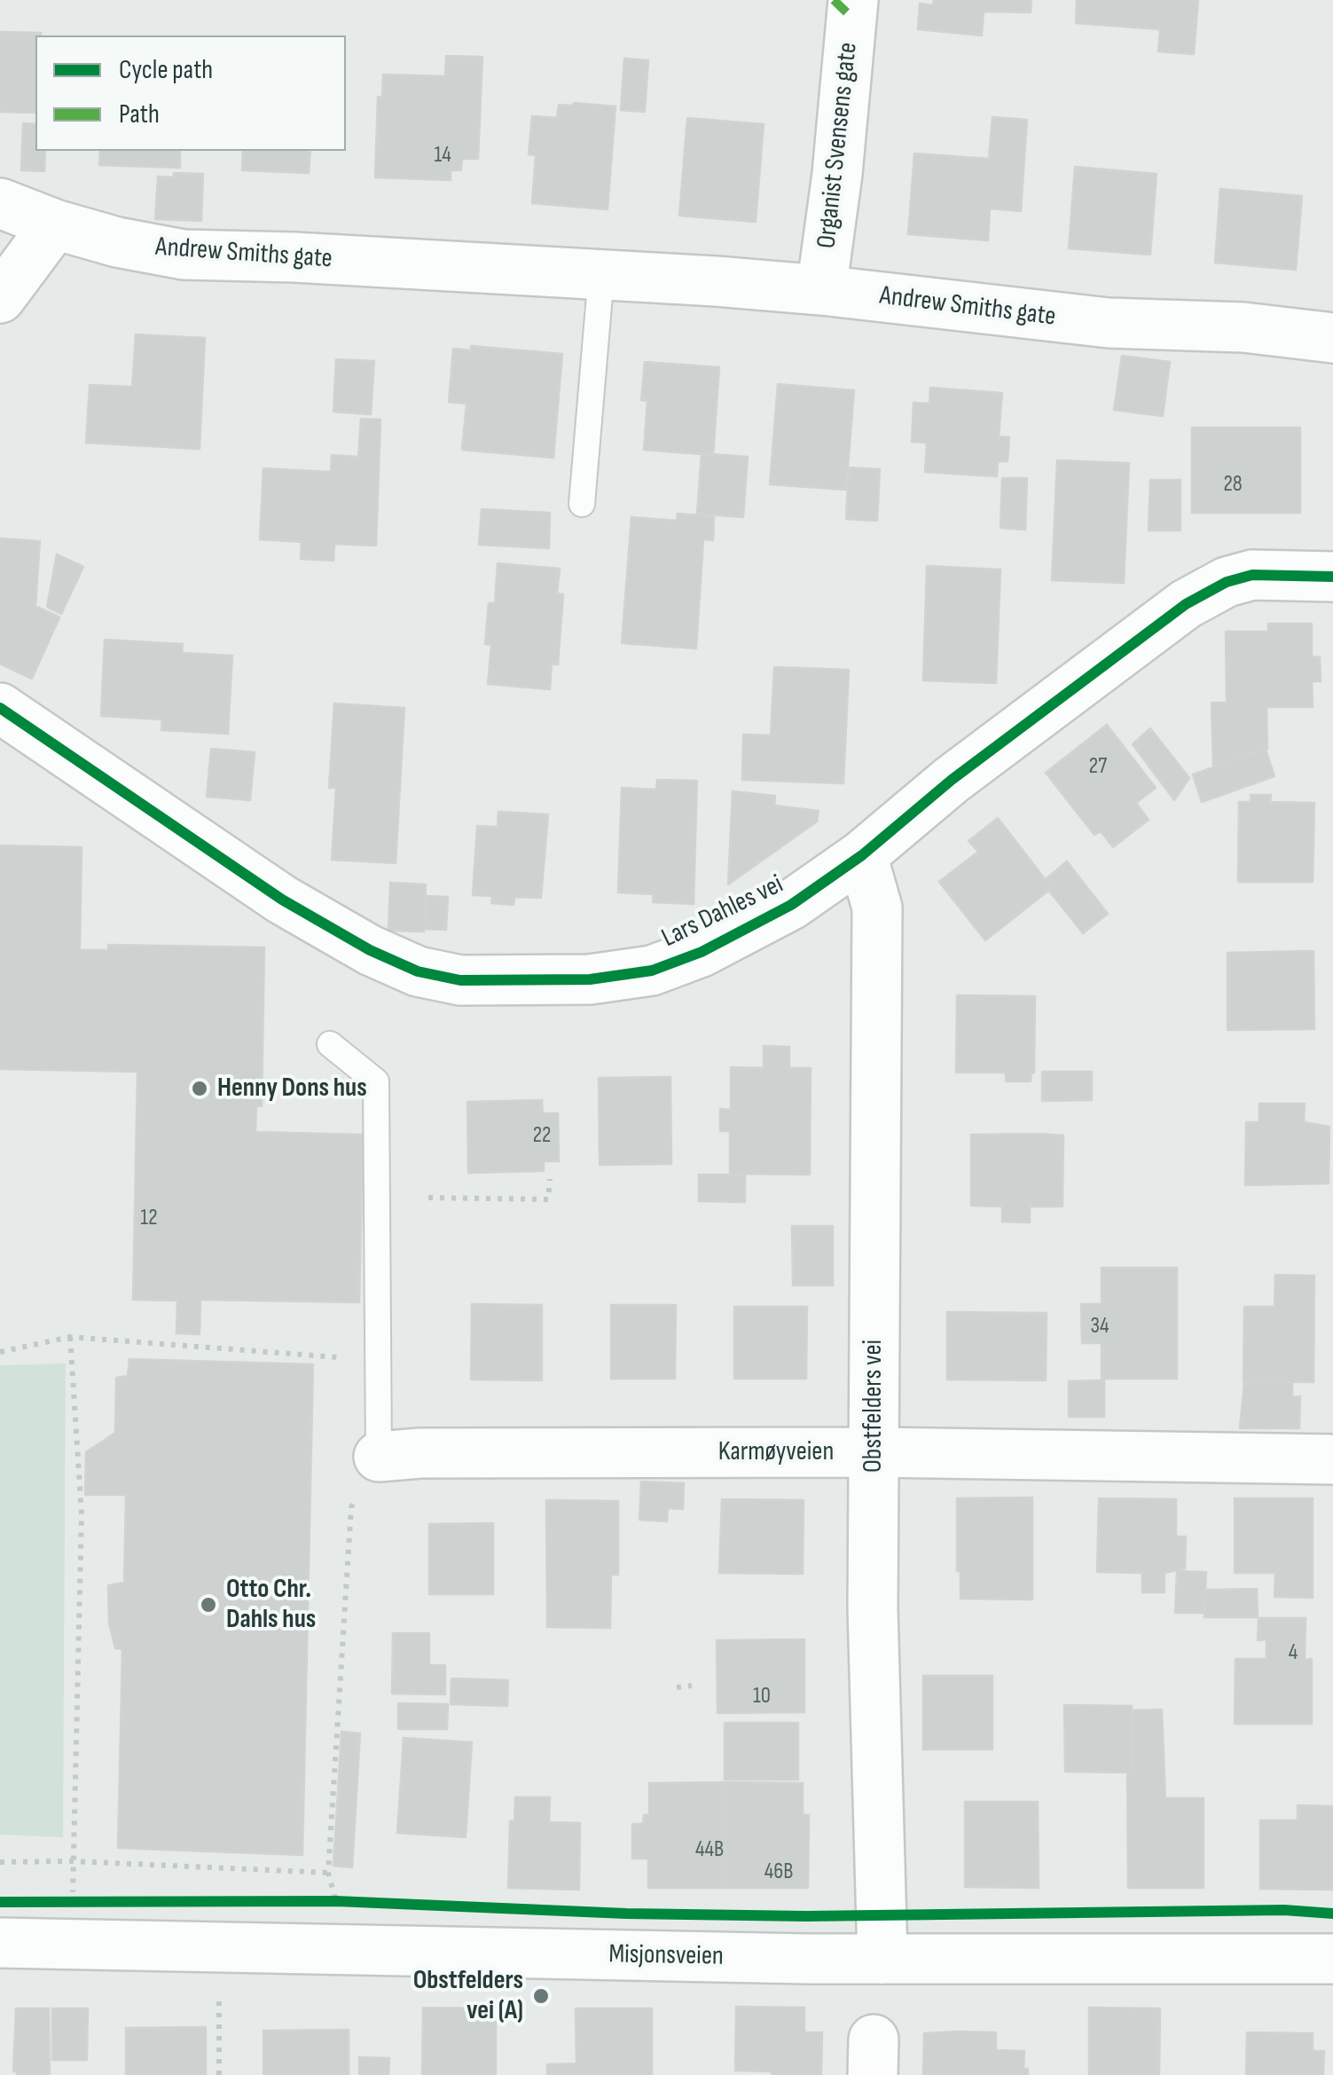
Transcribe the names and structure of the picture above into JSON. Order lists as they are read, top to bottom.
{
  "streets": {
    "street": [
      "Organist Svensens gate",
      "Andrew Smiths gate",
      "Lars Dahles vei",
      "Obstfelders vei",
      "Karmøyveien",
      "Misjonsveien"
    ]
  },
  "crossings": [
    ["Organist Svensens gate", "Andrew Smiths gate"],
    ["Lars Dahles vei", "Obstfelders vei"],
    ["Obstfelders vei", "Karmøyveien"],
    ["Obstfelders vei", "Misjonsveien"]
  ],
  "places": ["Henny Dons hus", "Otto Chr. Dahls hus", "Obstfelders vei (A)"],
  "house_numbers": [
    "14",
    "28",
    "27",
    "22",
    "12",
    "34",
    "4",
    "10",
    "44B",
    "46B"
  ],
  "legend": ["Cycle path", "Path"]
}
